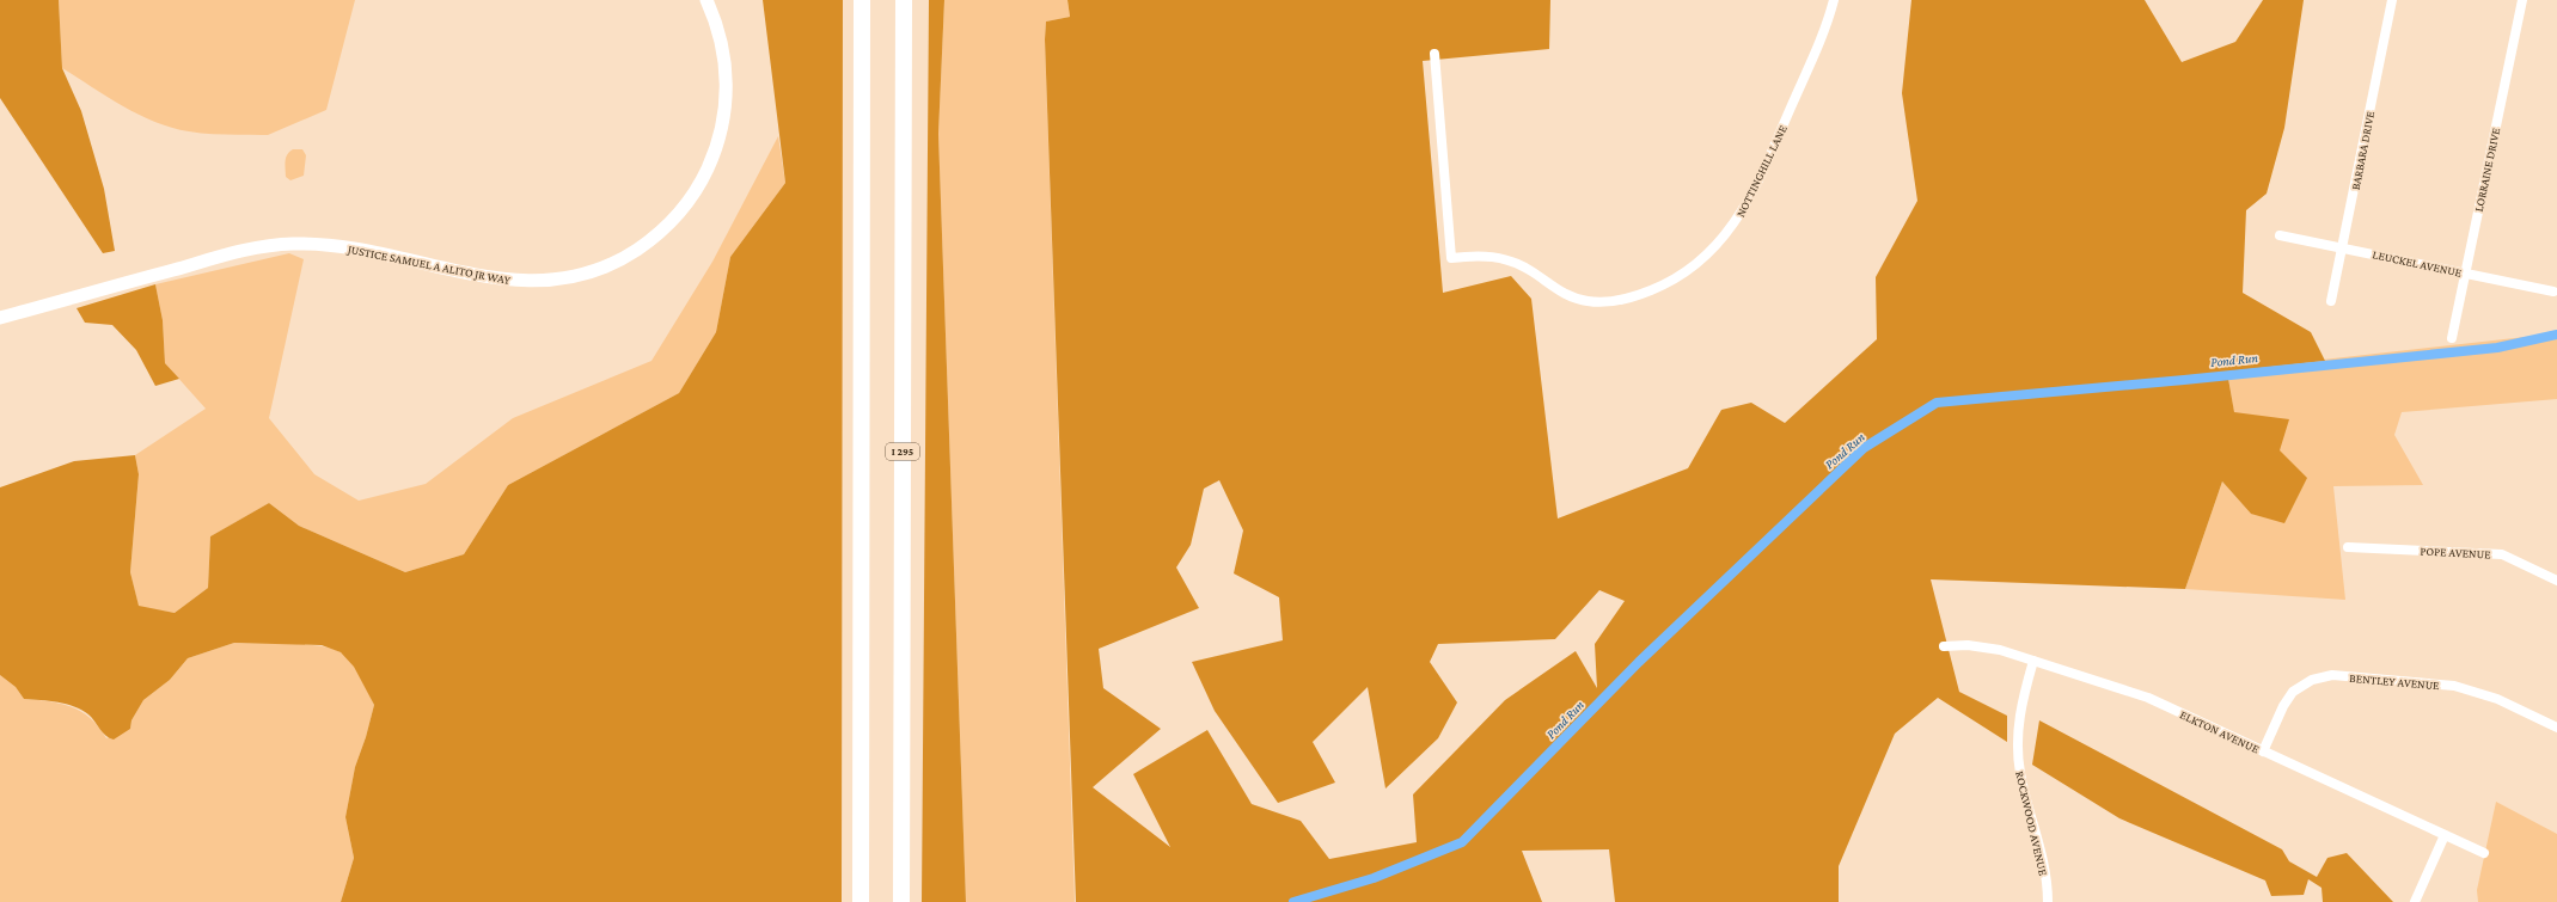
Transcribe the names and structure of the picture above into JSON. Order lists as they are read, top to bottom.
{
  "streets": {
    "highway": ["I 295"],
    "street": [
      "BARBARA DRIVE",
      "LORRAINE DRIVE",
      "NOTTINGHILL LANE",
      "LEUCKEL AVENUE",
      "JUSTICE SAMUEL A ALITO JR WAY",
      "POPE AVENUE",
      "BENTLEY AVENUE",
      "ELKTON AVENUE",
      "ROCKWOOD AVENUE"
    ]
  },
  "crossings": [
    ["BARBARA DRIVE", "LEUCKEL AVENUE"],
    ["LORRAINE DRIVE", "LEUCKEL AVENUE"],
    ["BENTLEY AVENUE", "ELKTON AVENUE"],
    ["ELKTON AVENUE", "ROCKWOOD AVENUE"]
  ],
  "water": ["Pond Run"]
}
